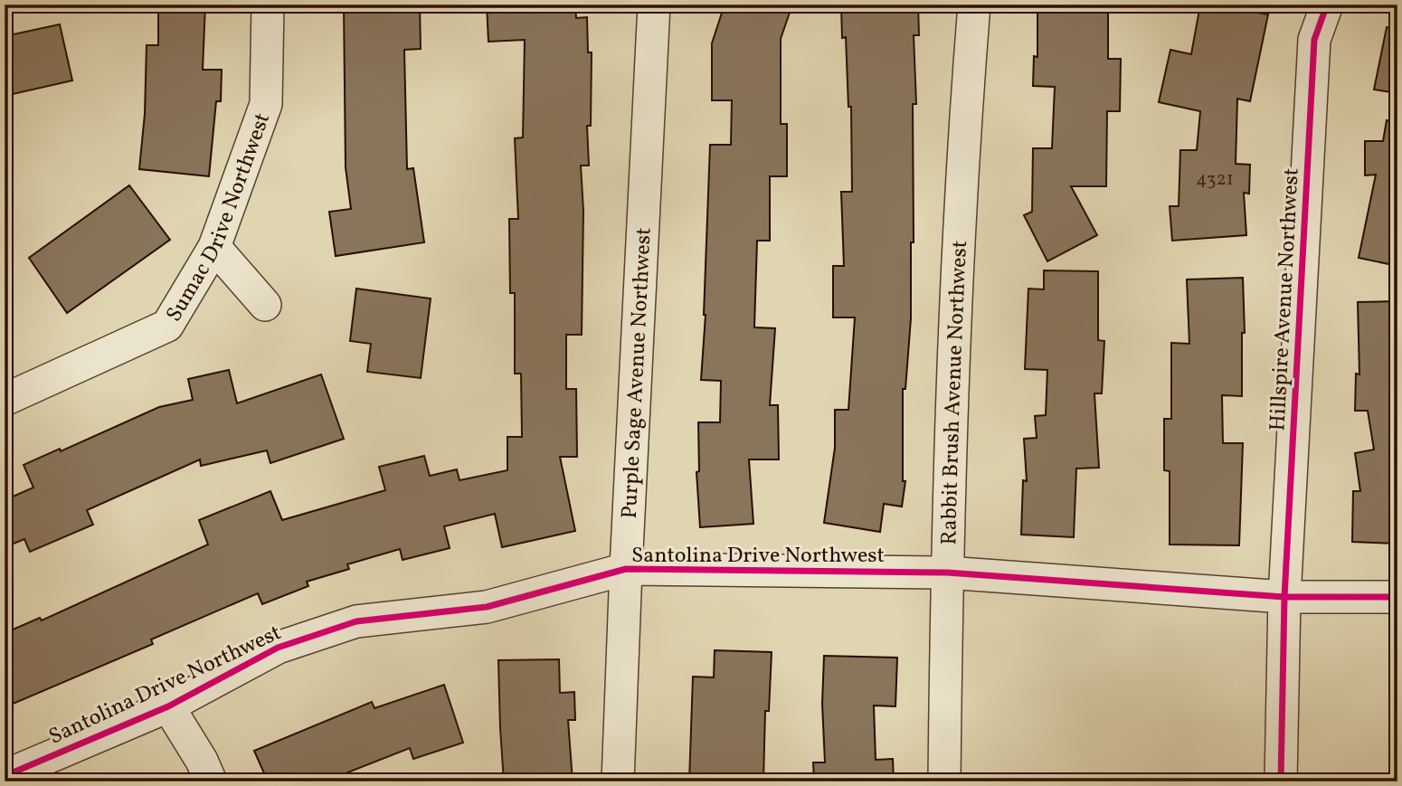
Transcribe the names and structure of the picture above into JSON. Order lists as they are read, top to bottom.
{
  "streets": {
    "street": [
      "Sumac Drive Northwest",
      "Hillspire Avenue Northwest",
      "Purple Sage Avenue Northwest",
      "Rabbit Brush Avenue Northwest",
      "Santolina Drive Northwest"
    ]
  },
  "crossings": [
    ["Hillspire Avenue Northwest", "Santolina Drive Northwest"],
    ["Purple Sage Avenue Northwest", "Santolina Drive Northwest"],
    ["Rabbit Brush Avenue Northwest", "Santolina Drive Northwest"]
  ],
  "house_numbers": ["4321"]
}
